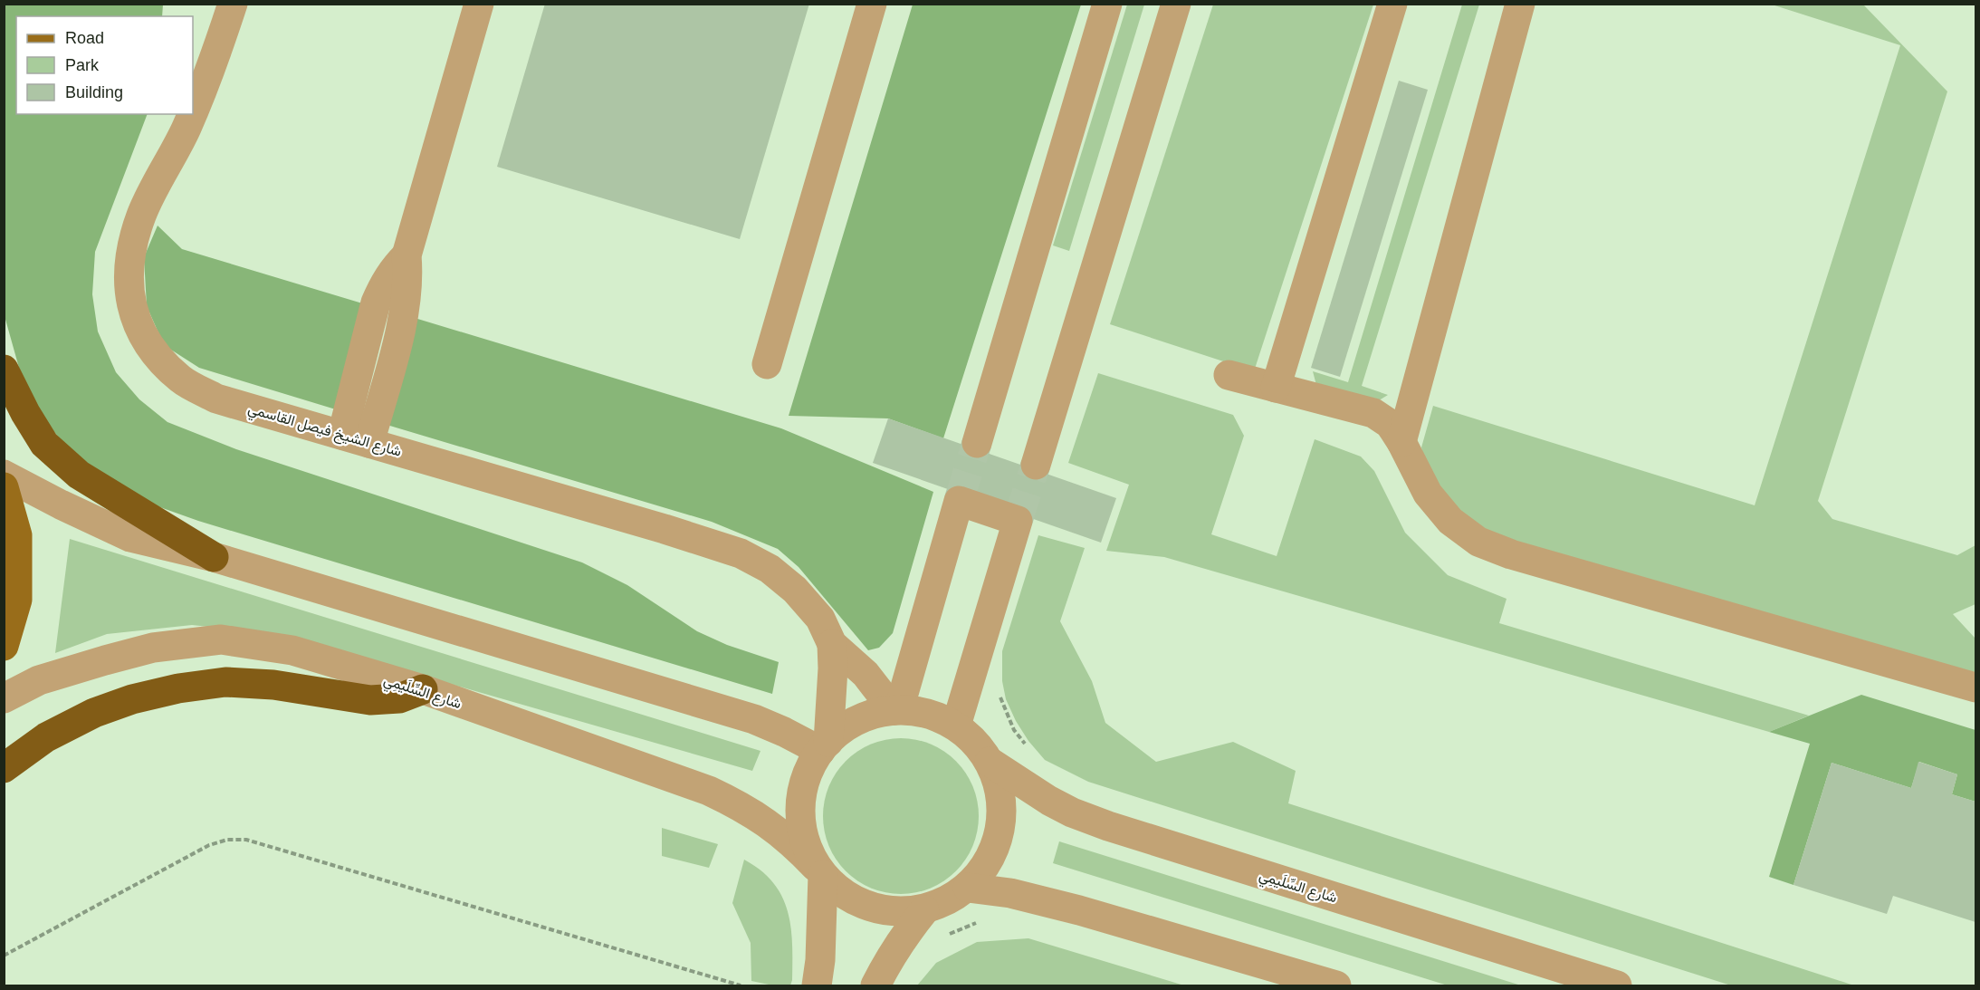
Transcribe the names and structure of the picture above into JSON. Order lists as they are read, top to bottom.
{
  "streets": {
    "street": ["شارع الشيخ فيصل القاسمي", "شارع السِّلَيمِي"]
  },
  "legend": ["Road", "Park", "Building"]
}
